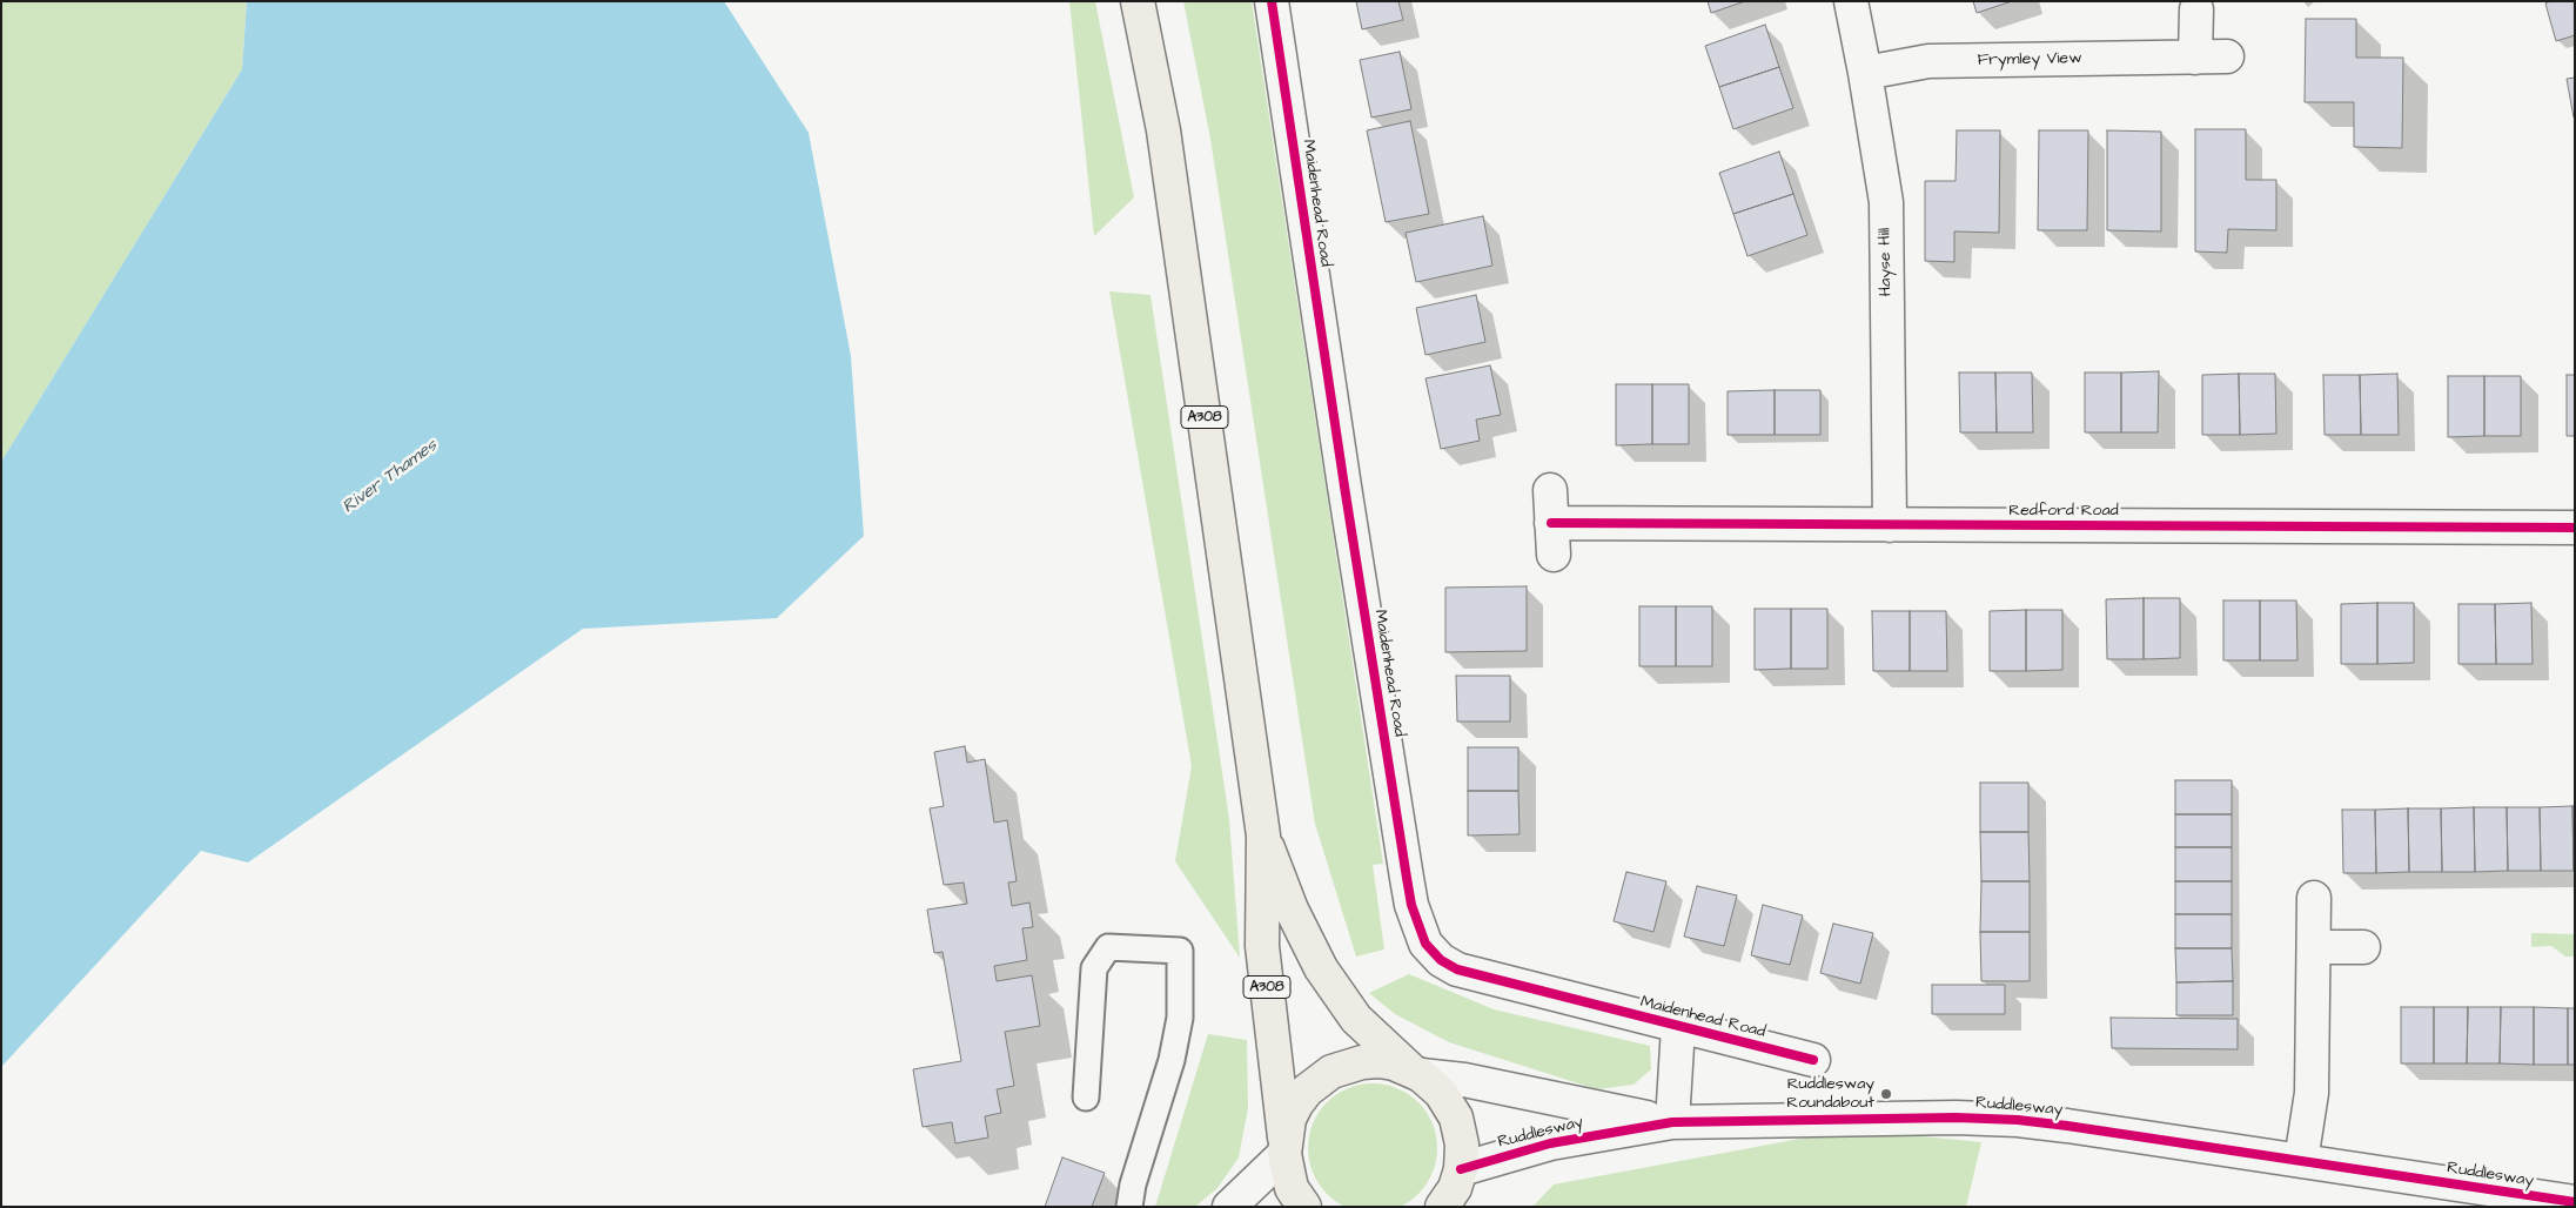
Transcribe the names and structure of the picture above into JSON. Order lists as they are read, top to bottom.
{
  "streets": {
    "main road": ["A308"],
    "street": [
      "Frymley View",
      "Maidenhead Road",
      "Hayse Hill",
      "Redford Road",
      "Ruddlesway"
    ]
  },
  "crossings": [
    ["Frymley View", "Hayse Hill"],
    ["Maidenhead Road", "Ruddlesway"],
    ["Hayse Hill", "Redford Road"],
    ["A308", "Ruddlesway"]
  ],
  "water": ["River Thames"],
  "places": ["Ruddlesway Roundabout"]
}
